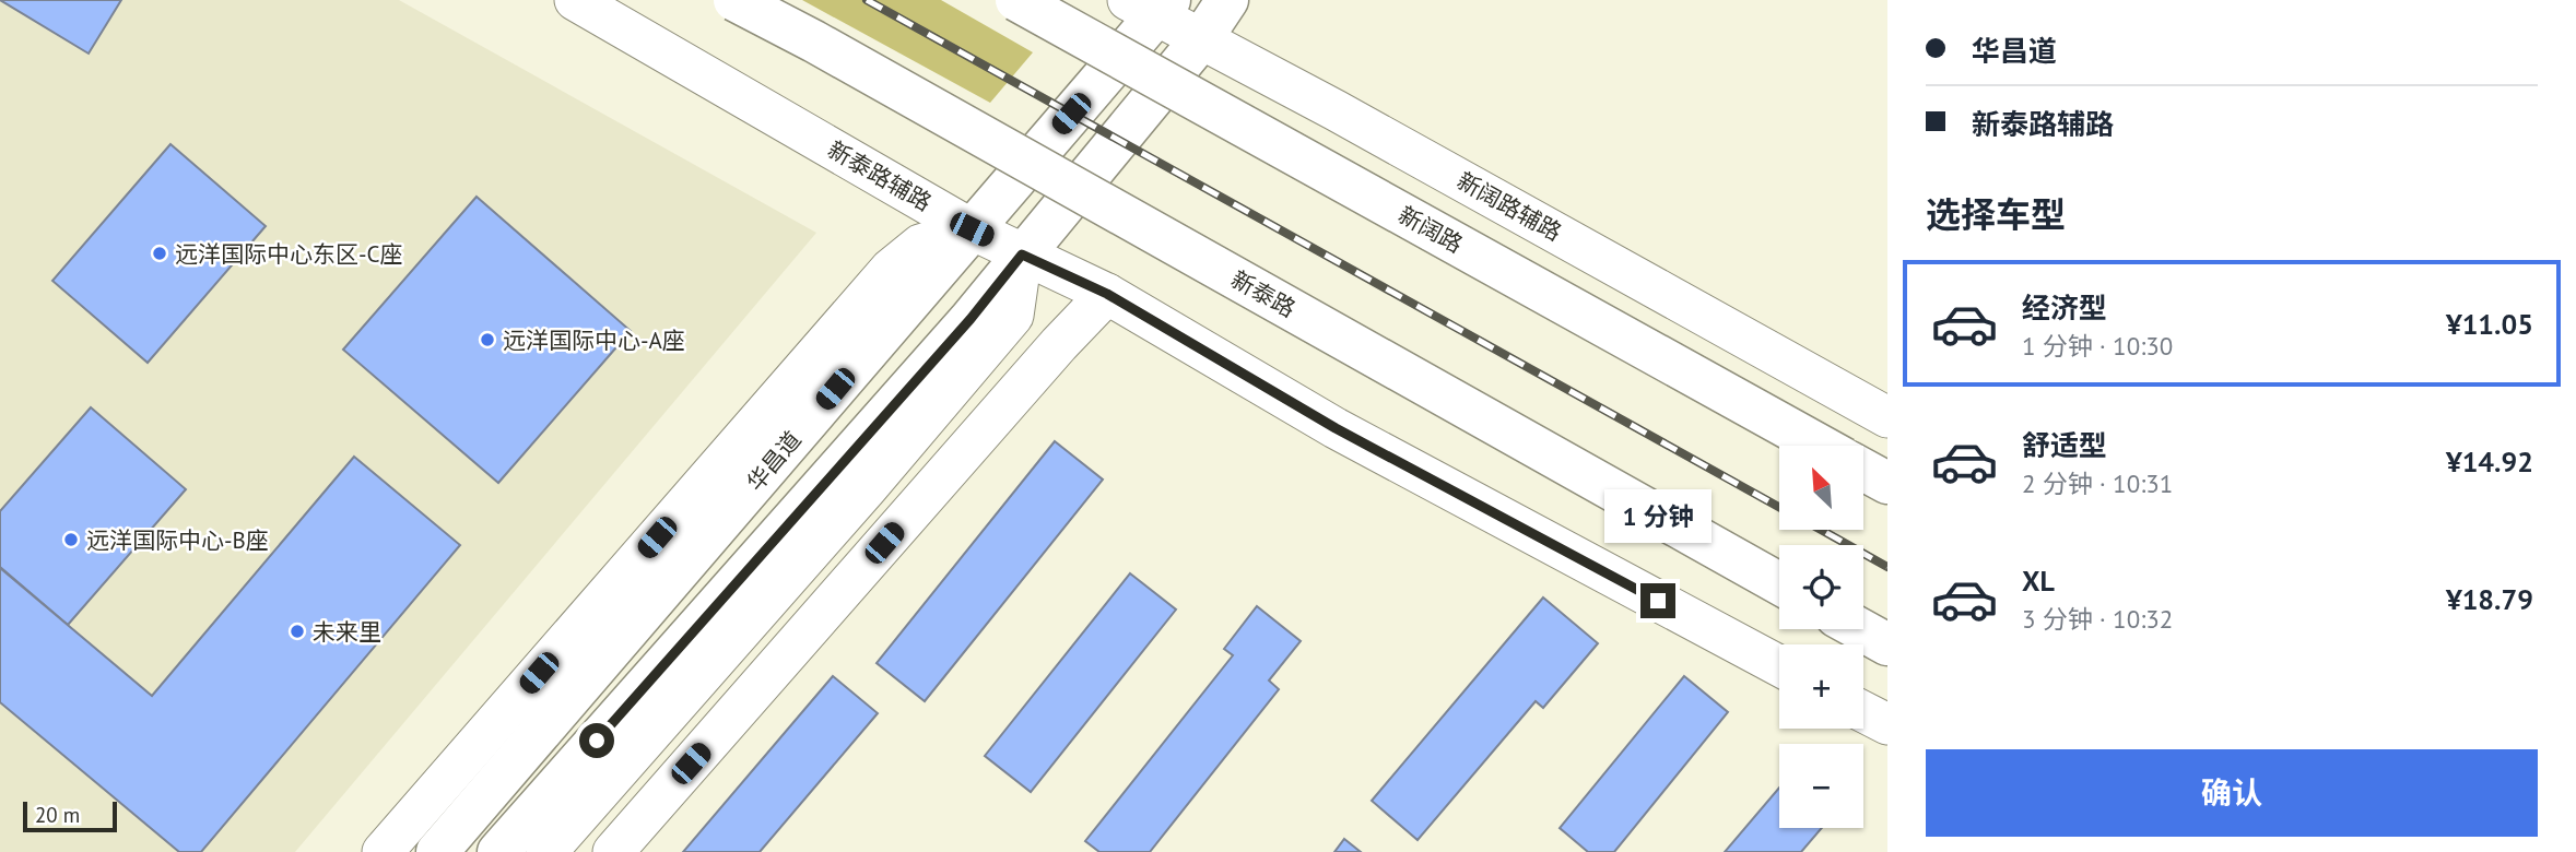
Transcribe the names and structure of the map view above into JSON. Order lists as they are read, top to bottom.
{
  "streets": {
    "main road": ["新阔路", "新泰路", "华昌道"],
    "street": ["新泰路辅路", "新阔路辅路"]
  },
  "crossings": [
    ["新泰路辅路", "华昌道"],
    ["新阔路辅路", "华昌道"]
  ],
  "places": [
    "远洋国际中心东区-C座",
    "远洋国际中心-A座",
    "远洋国际中心-B座",
    "未来里"
  ],
  "scale_bar": "20 m",
  "north": "top left",
  "page": {
    "banner": ["华昌道", "新泰路辅路"],
    "heading": "选择车型",
    "list": [
      {
        "name": "经济型",
        "note": "1 分钟 · 10:30",
        "value": "¥11.05"
      },
      {
        "name": "舒适型",
        "note": "2 分钟 · 10:31",
        "value": "¥14.92"
      },
      {
        "name": "XL",
        "note": "3 分钟 · 10:32",
        "value": "¥18.79"
      }
    ],
    "map_buttons": ["+", "−"],
    "bubble": "1 分钟",
    "buttons": "确认",
    "scale": "20 m"
  }
}
